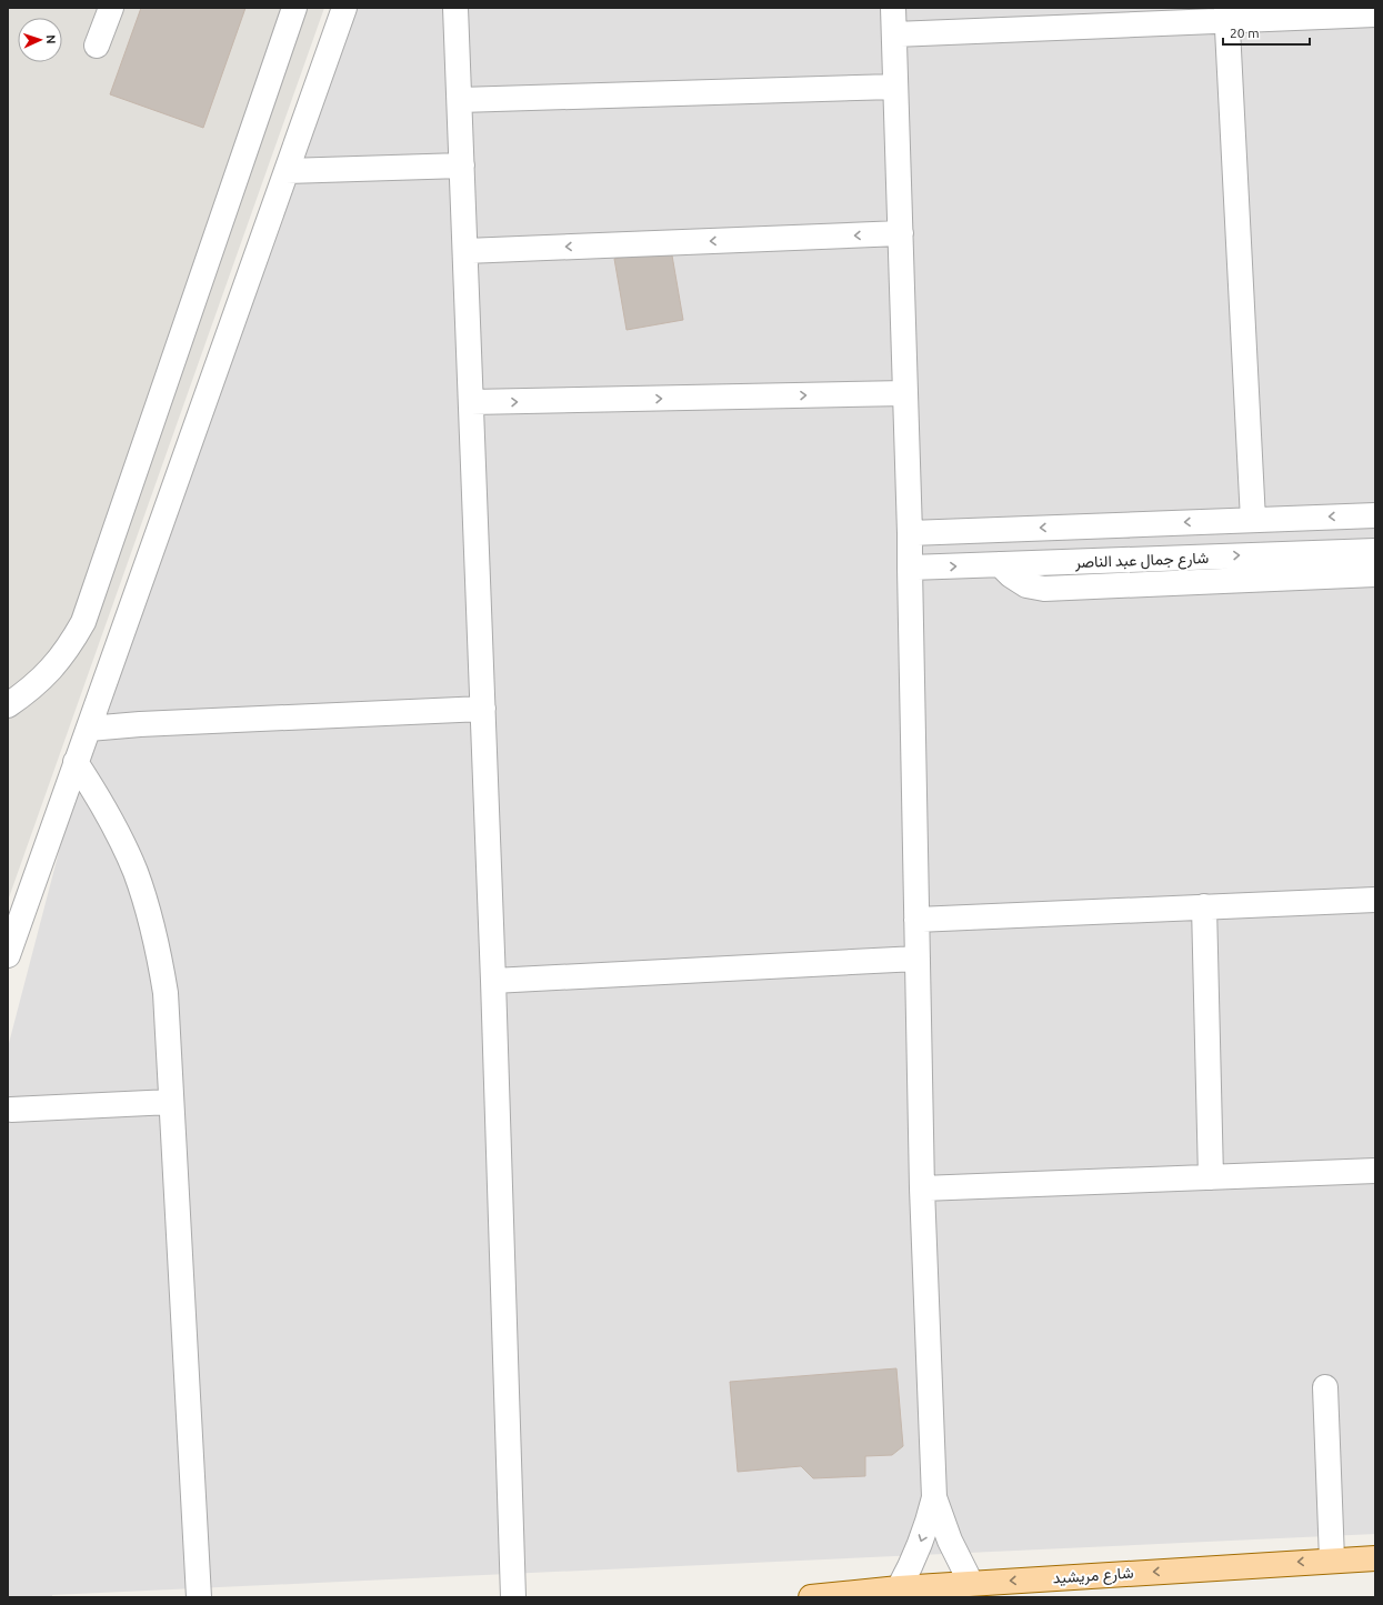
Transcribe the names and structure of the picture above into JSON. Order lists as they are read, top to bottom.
{
  "streets": {
    "main road": ["شارع مريشيد"],
    "street": ["شارع جمال عبد الناصر"]
  },
  "one_way": ["شارع مريشيد"],
  "scale_bar": "20 m",
  "north": "right"
}
